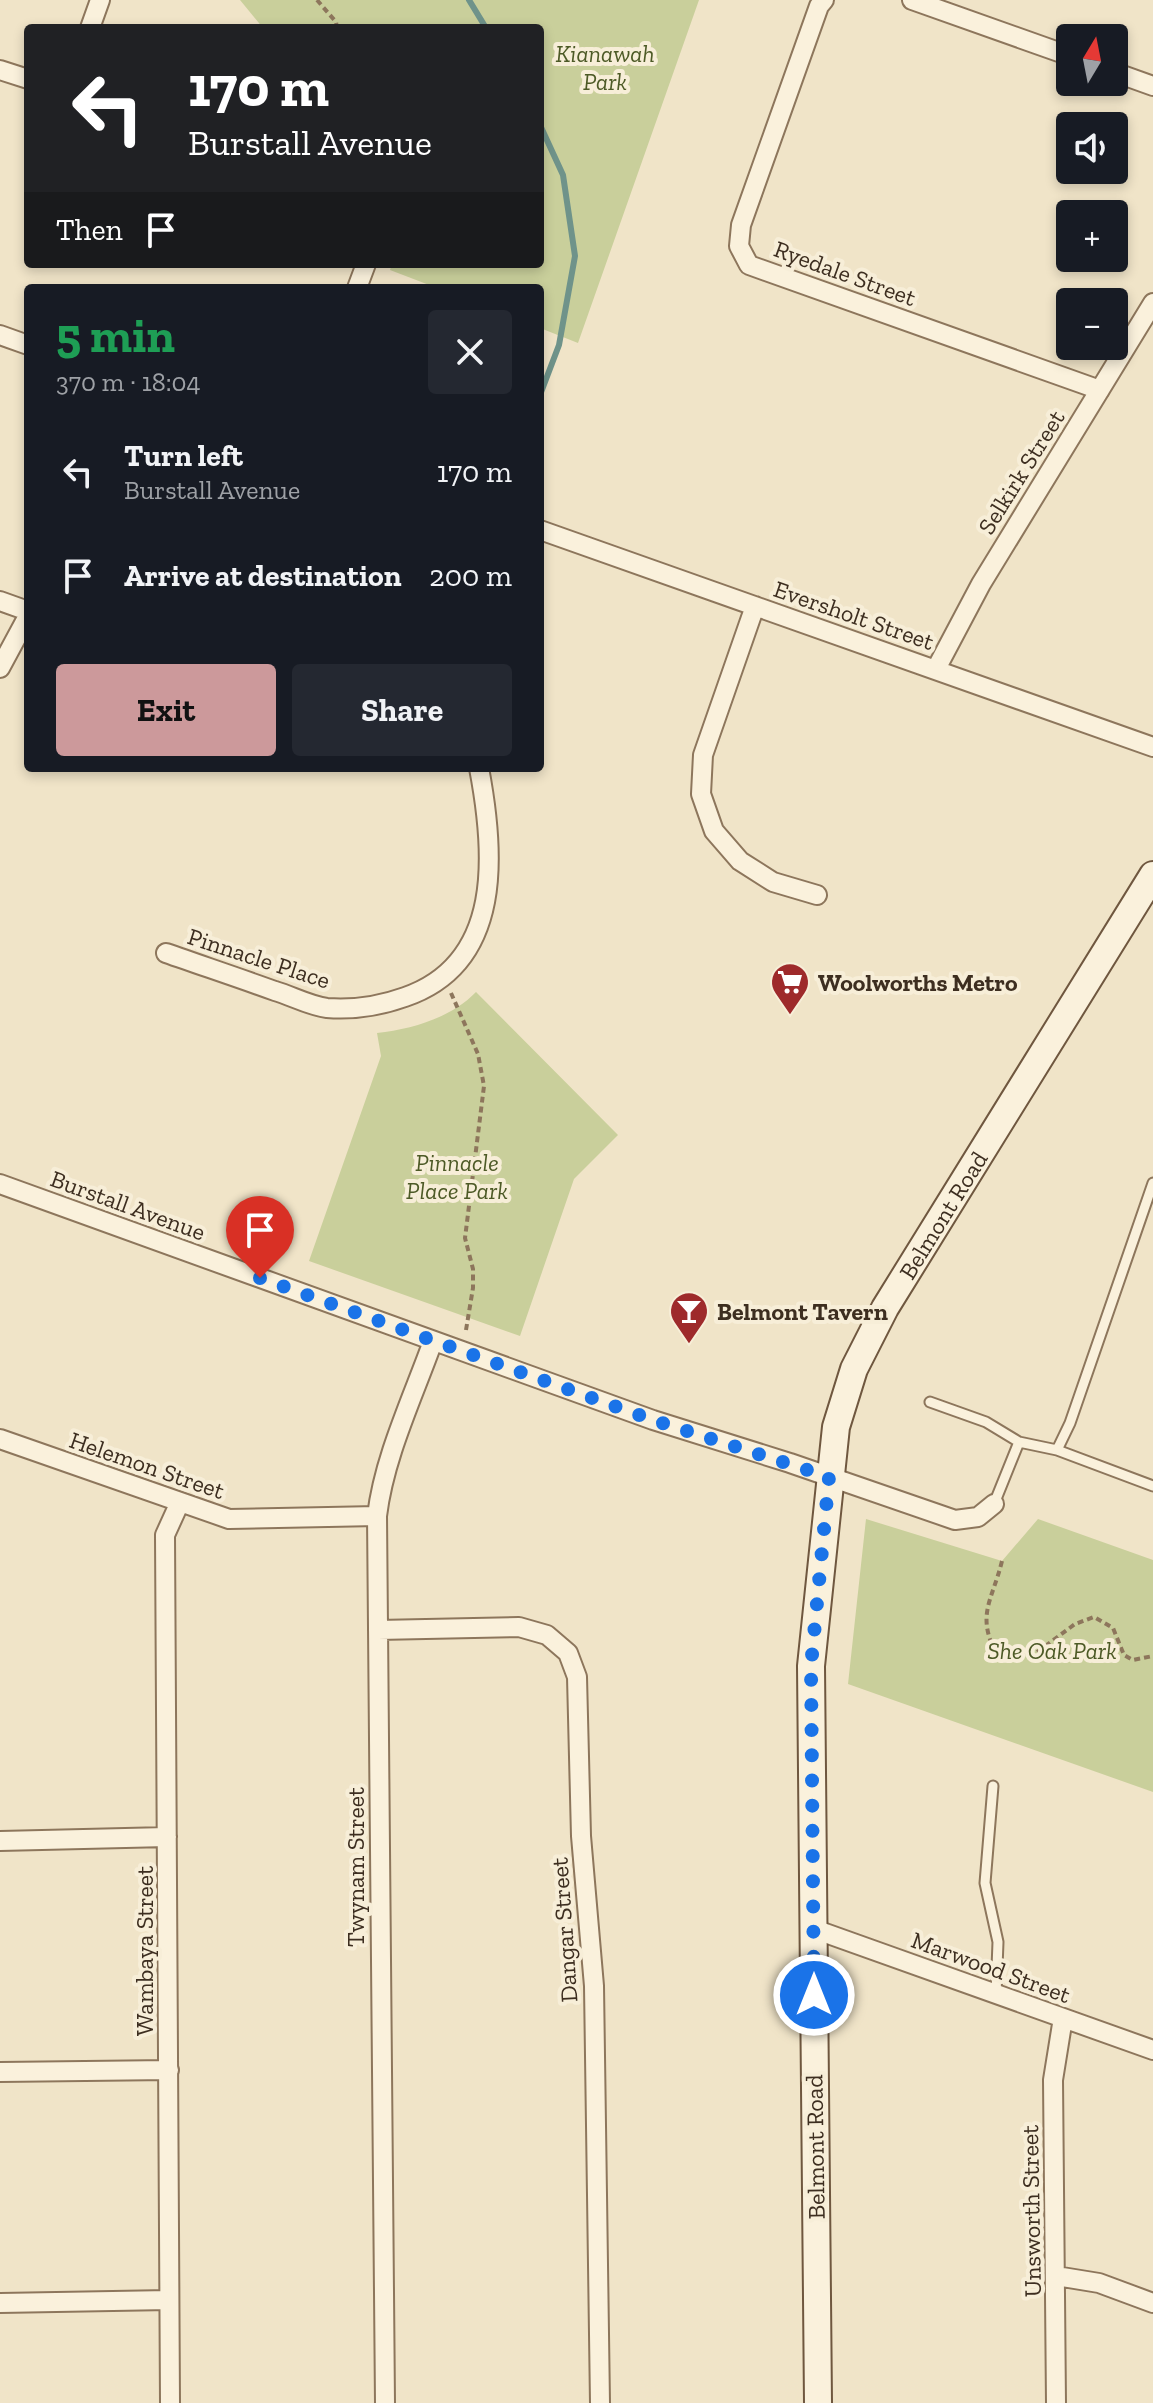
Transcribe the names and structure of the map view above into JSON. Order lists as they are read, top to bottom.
{
  "streets": {
    "main road": ["Belmont Road"],
    "street": [
      "Ryedale Street",
      "Selkirk Street",
      "Eversholt Street",
      "Pinnacle Place",
      "Burstall Avenue",
      "Helemon Street",
      "Twynam Street",
      "Dangar Street",
      "Wambaya Street",
      "Marwood Street",
      "Unsworth Street"
    ]
  },
  "crossings": [
    ["Ryedale Street", "Selkirk Street"],
    ["Selkirk Street", "Eversholt Street"],
    ["Burstall Avenue", "Belmont Road"],
    ["Burstall Avenue", "Twynam Street"],
    ["Belmont Road", "Marwood Street"],
    ["Helemon Street", "Twynam Street"],
    ["Helemon Street", "Wambaya Street"],
    ["Twynam Street", "Dangar Street"],
    ["Marwood Street", "Unsworth Street"]
  ],
  "parks": ["Kianawah Park", "Pinnacle Place Park", "She Oak Park"],
  "places": {
    "supermarket": ["Woolworths Metro"],
    "bar": ["Belmont Tavern"]
  },
  "north": "top",
  "page": {
    "map_buttons": ["+", "−"],
    "turn": ["170 m", "Burstall Avenue"],
    "then": "Then",
    "heading": ["5 min", "370 m · 18:04"],
    "list": [
      {
        "name": "Turn left",
        "note": "Burstall Avenue",
        "value": "170 m"
      },
      {
        "name": "Arrive at destination",
        "value": "200 m"
      }
    ],
    "buttons": ["Exit", "Share"]
  }
}
